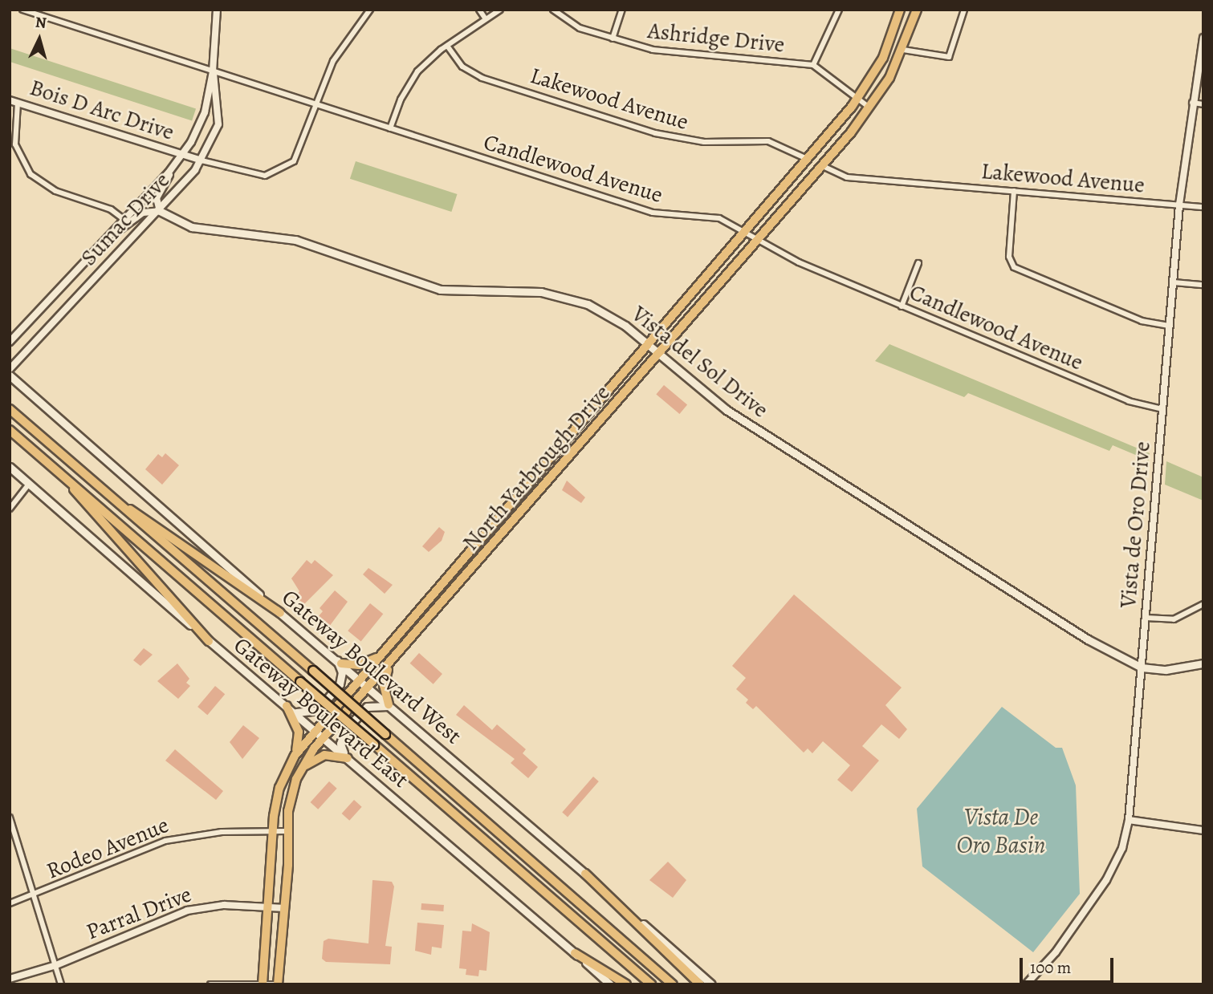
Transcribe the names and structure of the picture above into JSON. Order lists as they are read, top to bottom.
{
  "streets": {
    "main road": [
      "Vista del Sol Drive",
      "North Yarbrough Drive",
      "Gateway Boulevard West",
      "Gateway Boulevard East"
    ],
    "street": [
      "Ashridge Drive",
      "Lakewood Avenue",
      "Bois D Arc Drive",
      "Candlewood Avenue",
      "Sumac Drive",
      "Vista de Oro Drive",
      "Rodeo Avenue",
      "Parral Drive"
    ]
  },
  "crossings": [
    ["Ashridge Drive", "North Yarbrough Drive"],
    ["Lakewood Avenue", "North Yarbrough Drive"],
    ["Lakewood Avenue", "Vista de Oro Drive"],
    ["Bois D Arc Drive", "Sumac Drive"],
    ["Candlewood Avenue", "Sumac Drive"],
    ["Candlewood Avenue", "North Yarbrough Drive"],
    ["Candlewood Avenue", "Vista de Oro Drive"],
    ["Sumac Drive", "Vista del Sol Drive"],
    ["Vista del Sol Drive", "North Yarbrough Drive"],
    ["Vista del Sol Drive", "Vista de Oro Drive"],
    ["North Yarbrough Drive", "Gateway Boulevard West"],
    ["North Yarbrough Drive", "Gateway Boulevard East"],
    ["North Yarbrough Drive", "Rodeo Avenue"],
    ["North Yarbrough Drive", "Parral Drive"]
  ],
  "water": ["Vista De Oro Basin"],
  "scale_bar": "100 m",
  "north": "top"
}
